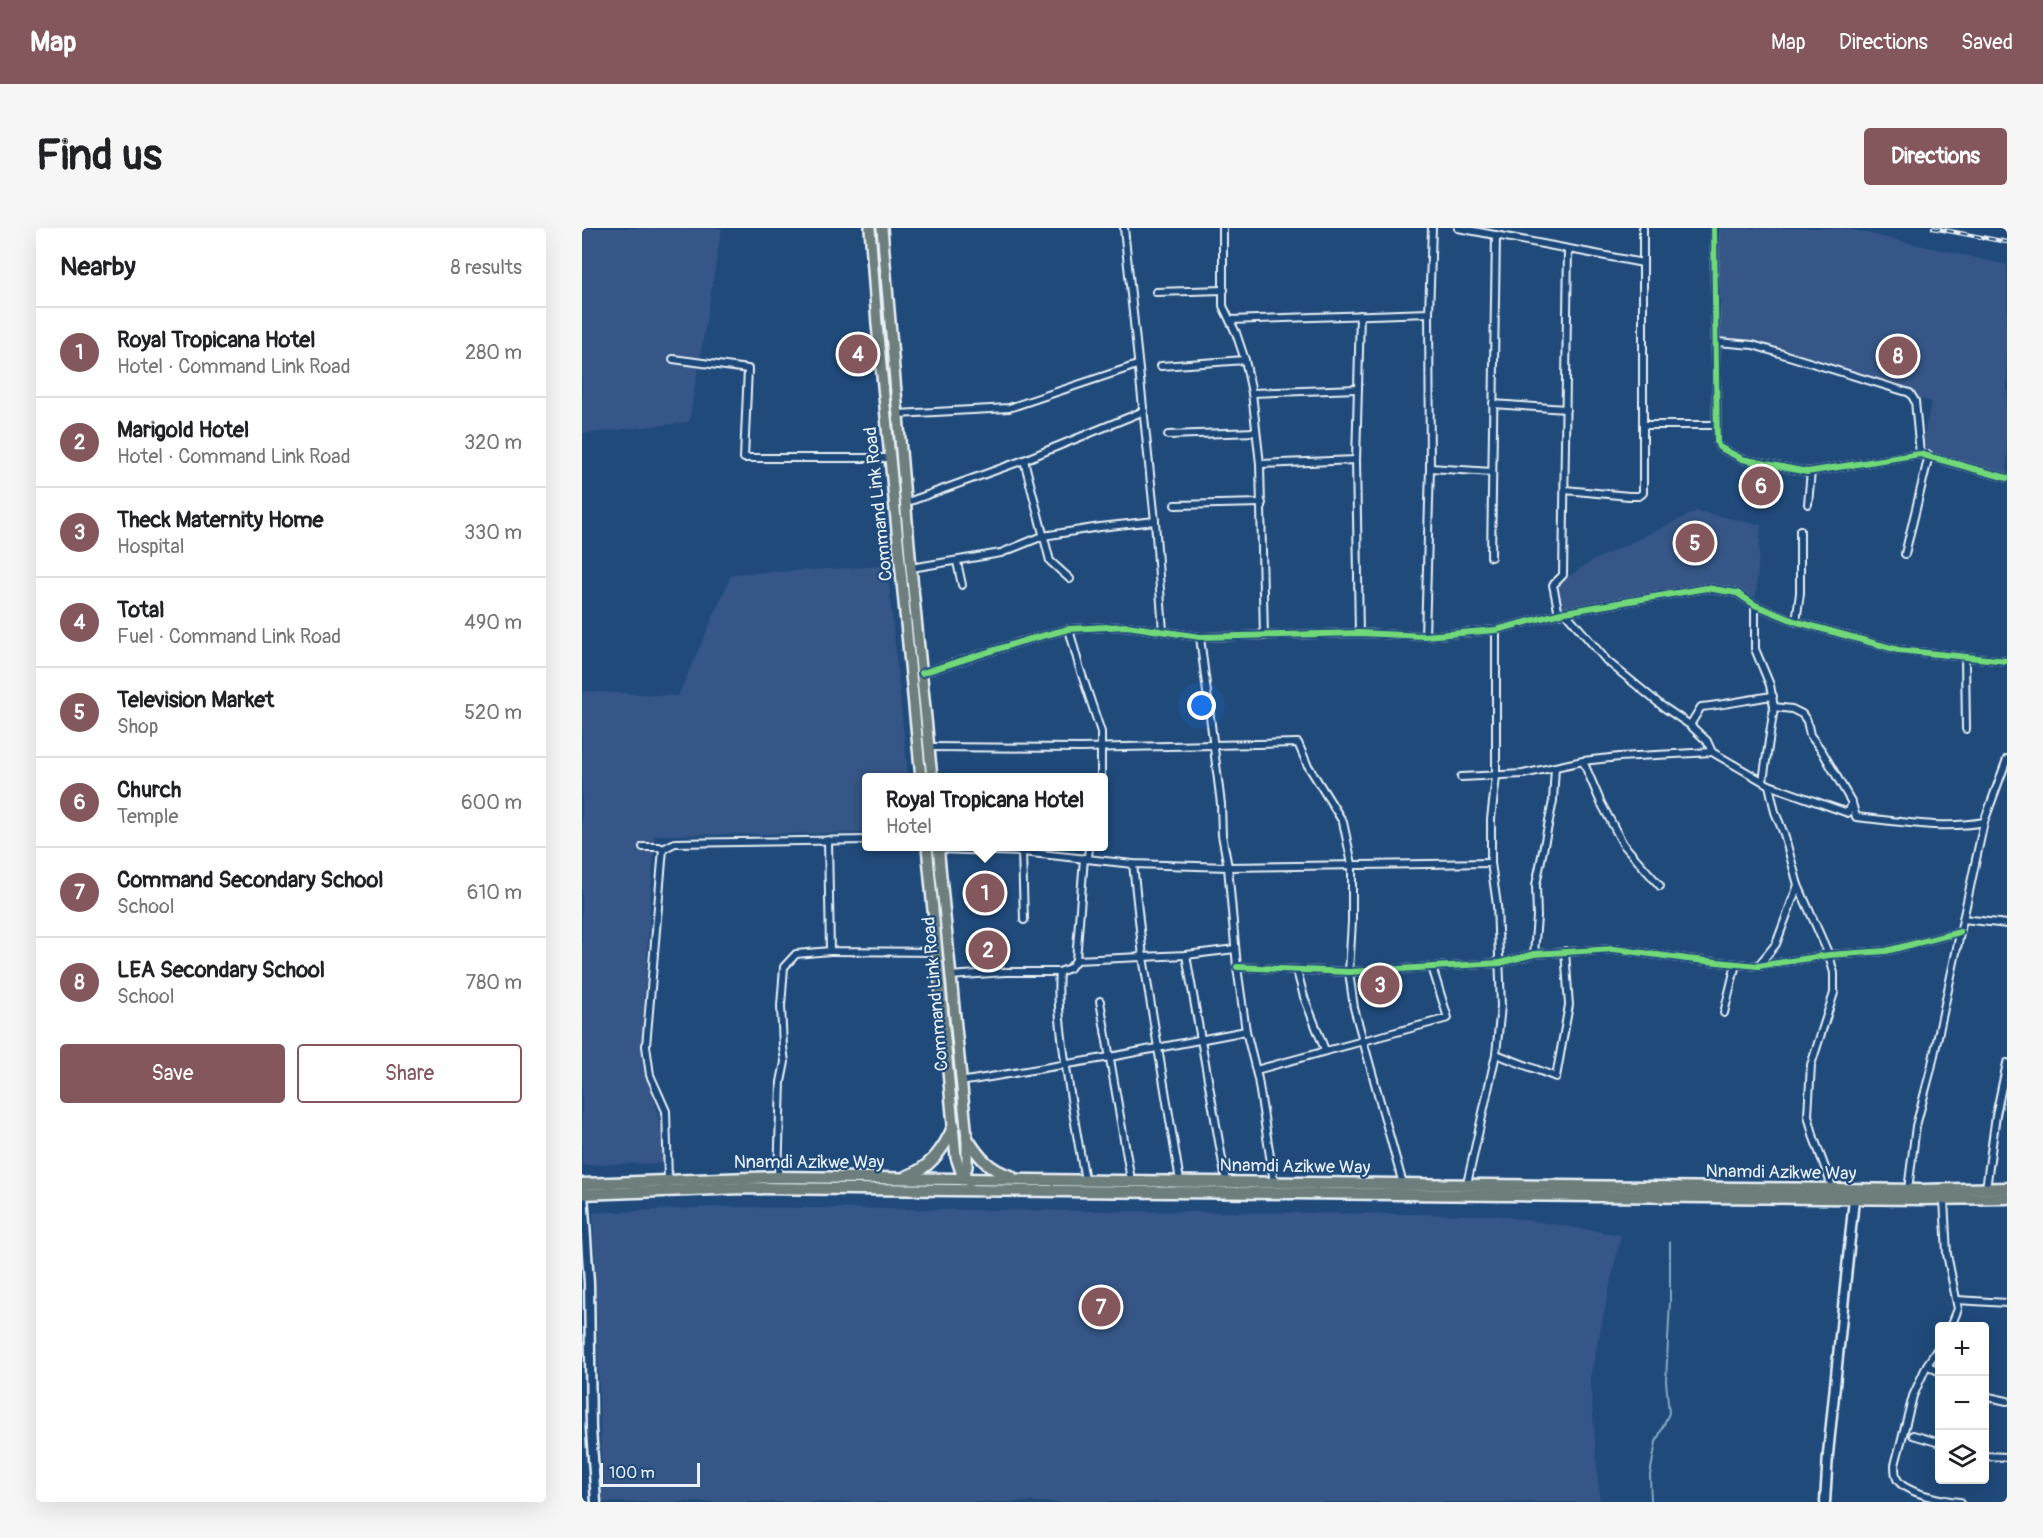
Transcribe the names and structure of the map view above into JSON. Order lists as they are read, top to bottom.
{
  "streets": {
    "highway": ["Nnamdi Azikwe Way"],
    "main road": ["Command Link Road"]
  },
  "crossings": [
    ["Command Link Road", "Nnamdi Azikwe Way"]
  ],
  "scale_bar": "100 m",
  "page": {
    "header": "Map",
    "nav": ["Map", "Directions", "Saved"],
    "buttons": [
      "Directions",
      ["Save", "Share"]
    ],
    "title": "Find us",
    "heading": ["Nearby", "8 results"],
    "list": [
      {
        "mark": "1",
        "name": "Royal Tropicana Hotel",
        "note": "Hotel · Command Link Road",
        "value": "280 m"
      },
      {
        "mark": "2",
        "name": "Marigold Hotel",
        "note": "Hotel · Command Link Road",
        "value": "320 m"
      },
      {
        "mark": "3",
        "name": "Theck Maternity Home",
        "note": "Hospital",
        "value": "330 m"
      },
      {
        "mark": "4",
        "name": "Total",
        "note": "Fuel · Command Link Road",
        "value": "490 m"
      },
      {
        "mark": "5",
        "name": "Television Market",
        "note": "Shop",
        "value": "520 m"
      },
      {
        "mark": "6",
        "name": "Church",
        "note": "Temple",
        "value": "600 m"
      },
      {
        "mark": "7",
        "name": "Command Secondary School",
        "note": "School",
        "value": "610 m"
      },
      {
        "mark": "8",
        "name": "LEA Secondary School",
        "note": "School",
        "value": "780 m"
      }
    ],
    "pins": [
      "4",
      "8",
      "6",
      "5",
      "1",
      "2",
      "3",
      "7"
    ],
    "popup": ["Royal Tropicana Hotel", "Hotel"],
    "map_buttons": ["+", "−"],
    "scale": "100 m"
  }
}
